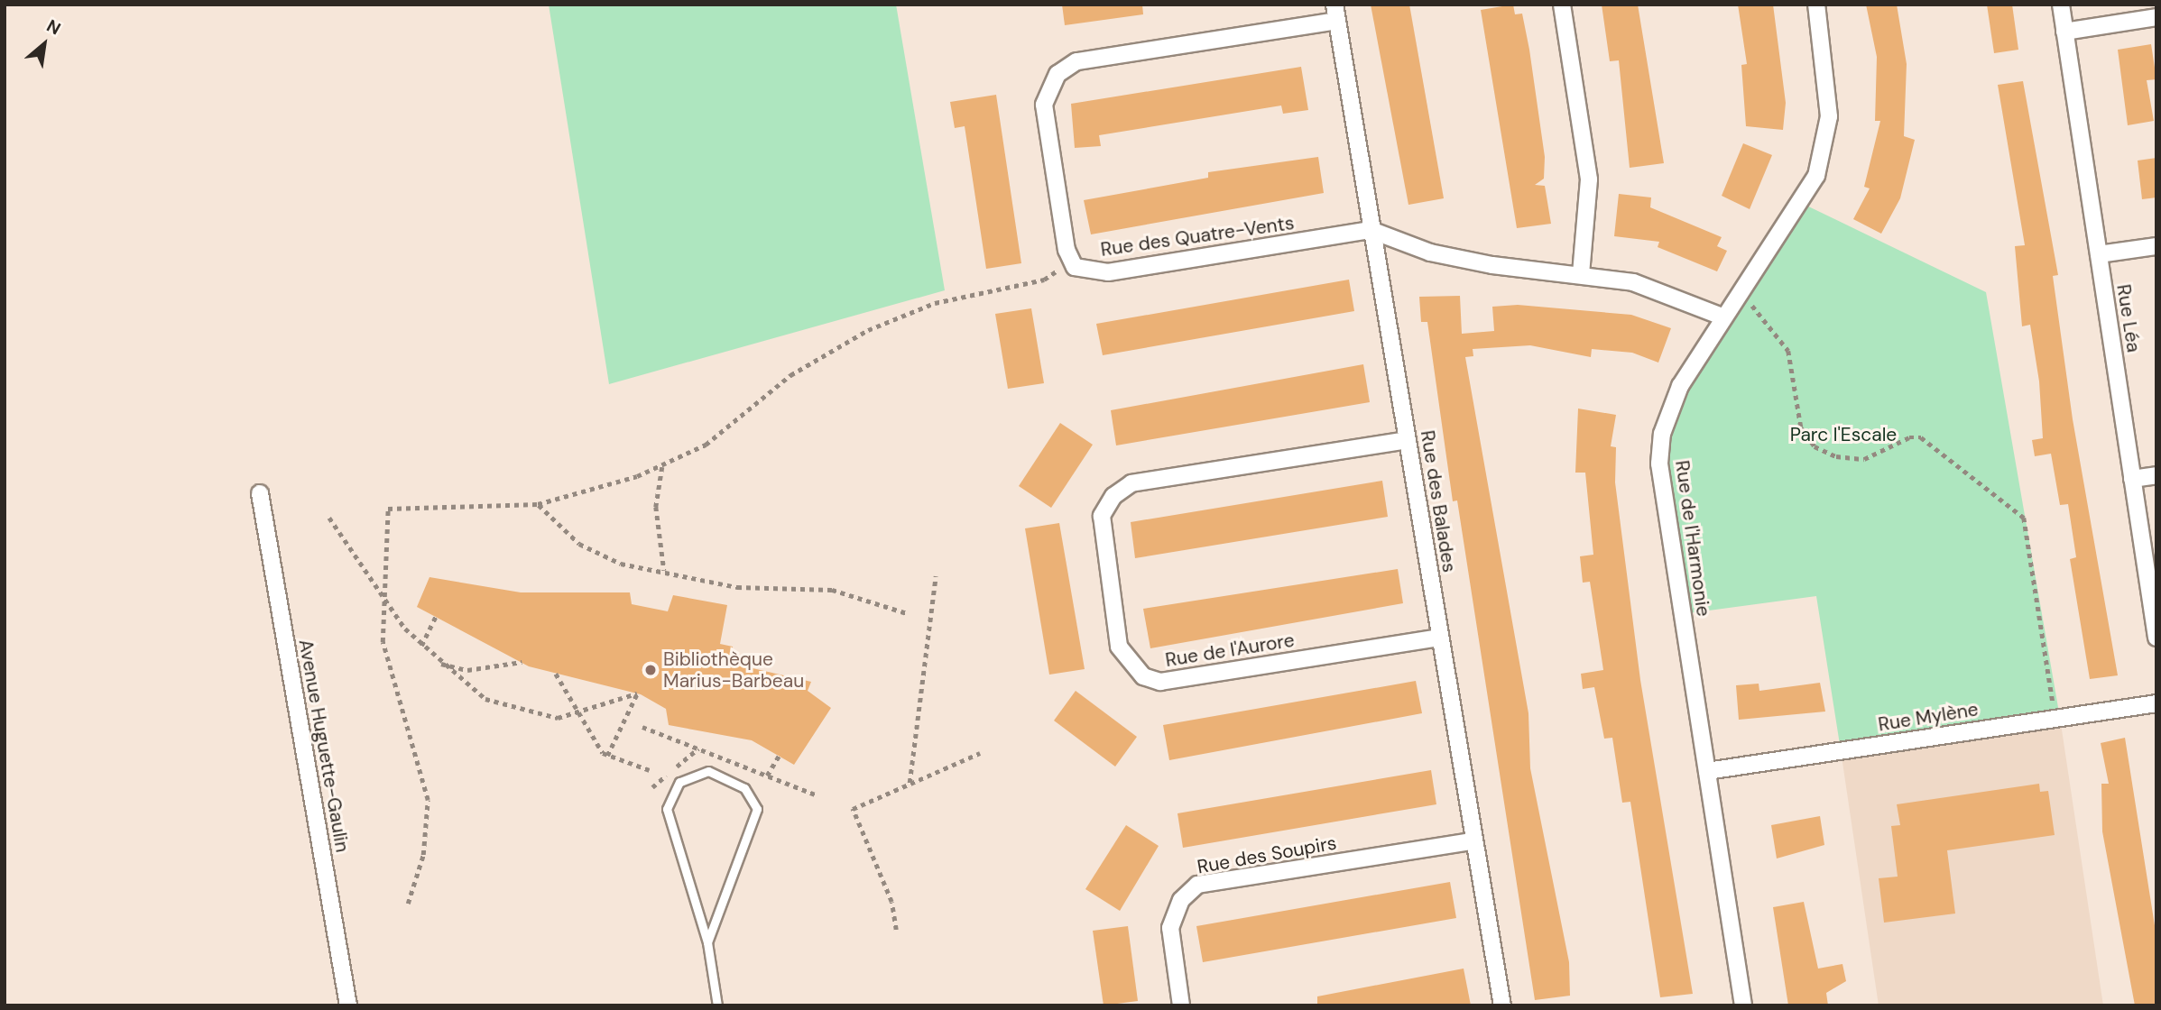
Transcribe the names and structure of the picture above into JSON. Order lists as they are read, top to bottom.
{
  "streets": {
    "street": [
      "Rue des Quatre-Vents",
      "Rue Léa",
      "Rue des Balades",
      "Rue de l'Harmonie",
      "Rue de l'Aurore",
      "Rue Mylène",
      "Avenue Huguette-Gaulin",
      "Rue des Soupirs"
    ]
  },
  "crossings": [
    ["Rue des Quatre-Vents", "Rue des Balades"],
    ["Rue des Quatre-Vents", "Rue de l'Harmonie"],
    ["Rue des Balades", "Rue de l'Aurore"],
    ["Rue des Balades", "Rue des Soupirs"],
    ["Rue de l'Harmonie", "Rue Mylène"]
  ],
  "parks": ["Parc l'Escale"],
  "places": ["Bibliothèque Marius-Barbeau"],
  "north": "top right"
}
